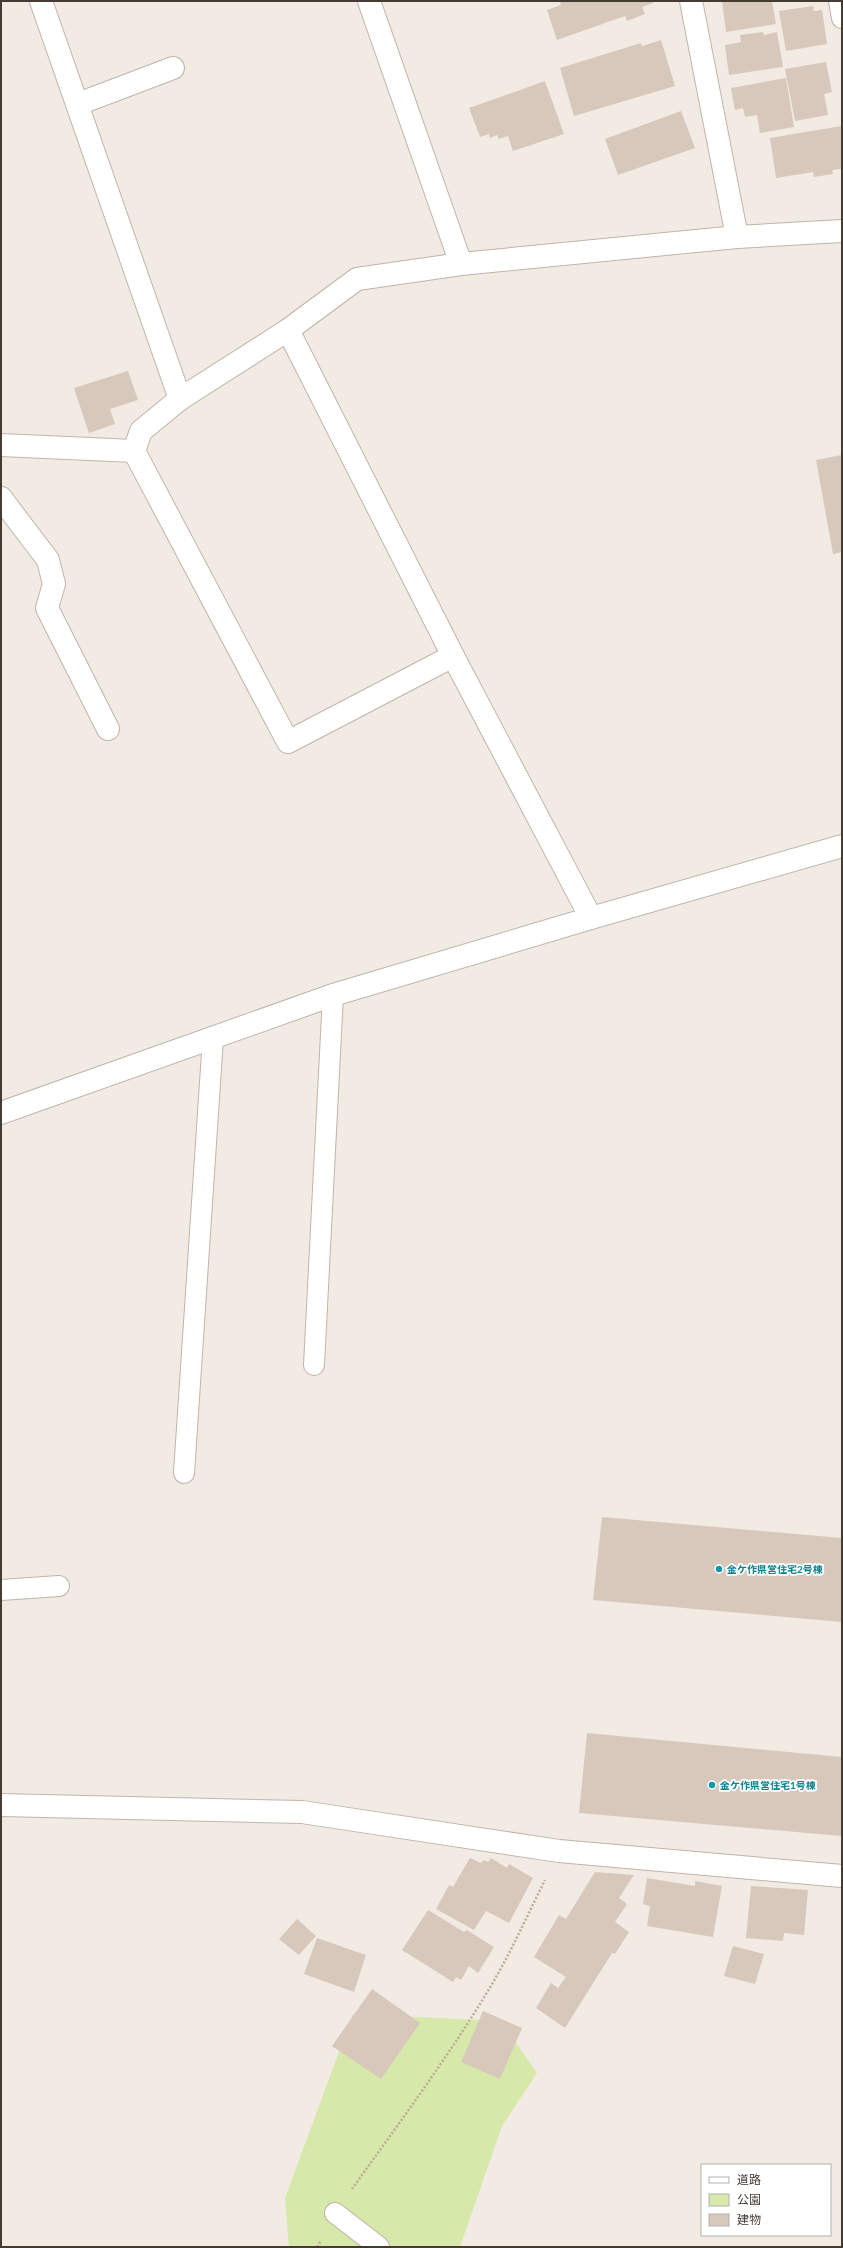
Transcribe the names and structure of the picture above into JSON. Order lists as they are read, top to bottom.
{
  "places": ["金ケ作県営住宅2号棟", "金ケ作県営住宅1号棟"],
  "legend": ["道路", "公園", "建物"]
}
